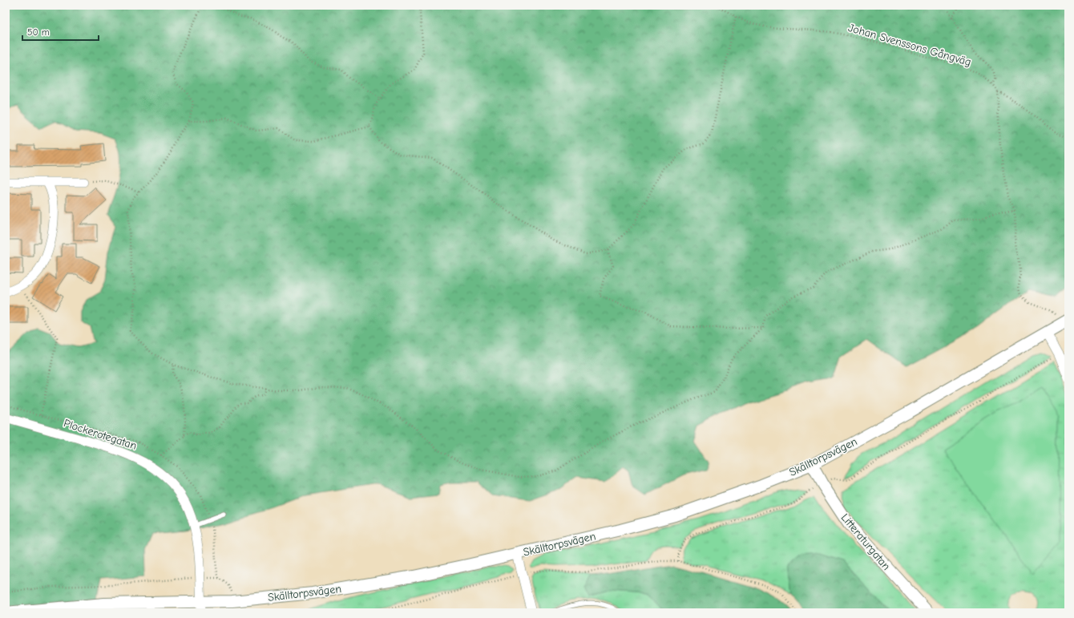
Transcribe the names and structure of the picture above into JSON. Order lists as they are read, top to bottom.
{
  "streets": {
    "street": ["Plockerotegatan", "Skälltorpsvägen", "Litteraturgatan"],
    "path": ["Johan Svenssons Gångväg"]
  },
  "crossings": [
    ["Plockerotegatan", "Skälltorpsvägen"],
    ["Skälltorpsvägen", "Litteraturgatan"]
  ],
  "scale_bar": "50 m"
}
